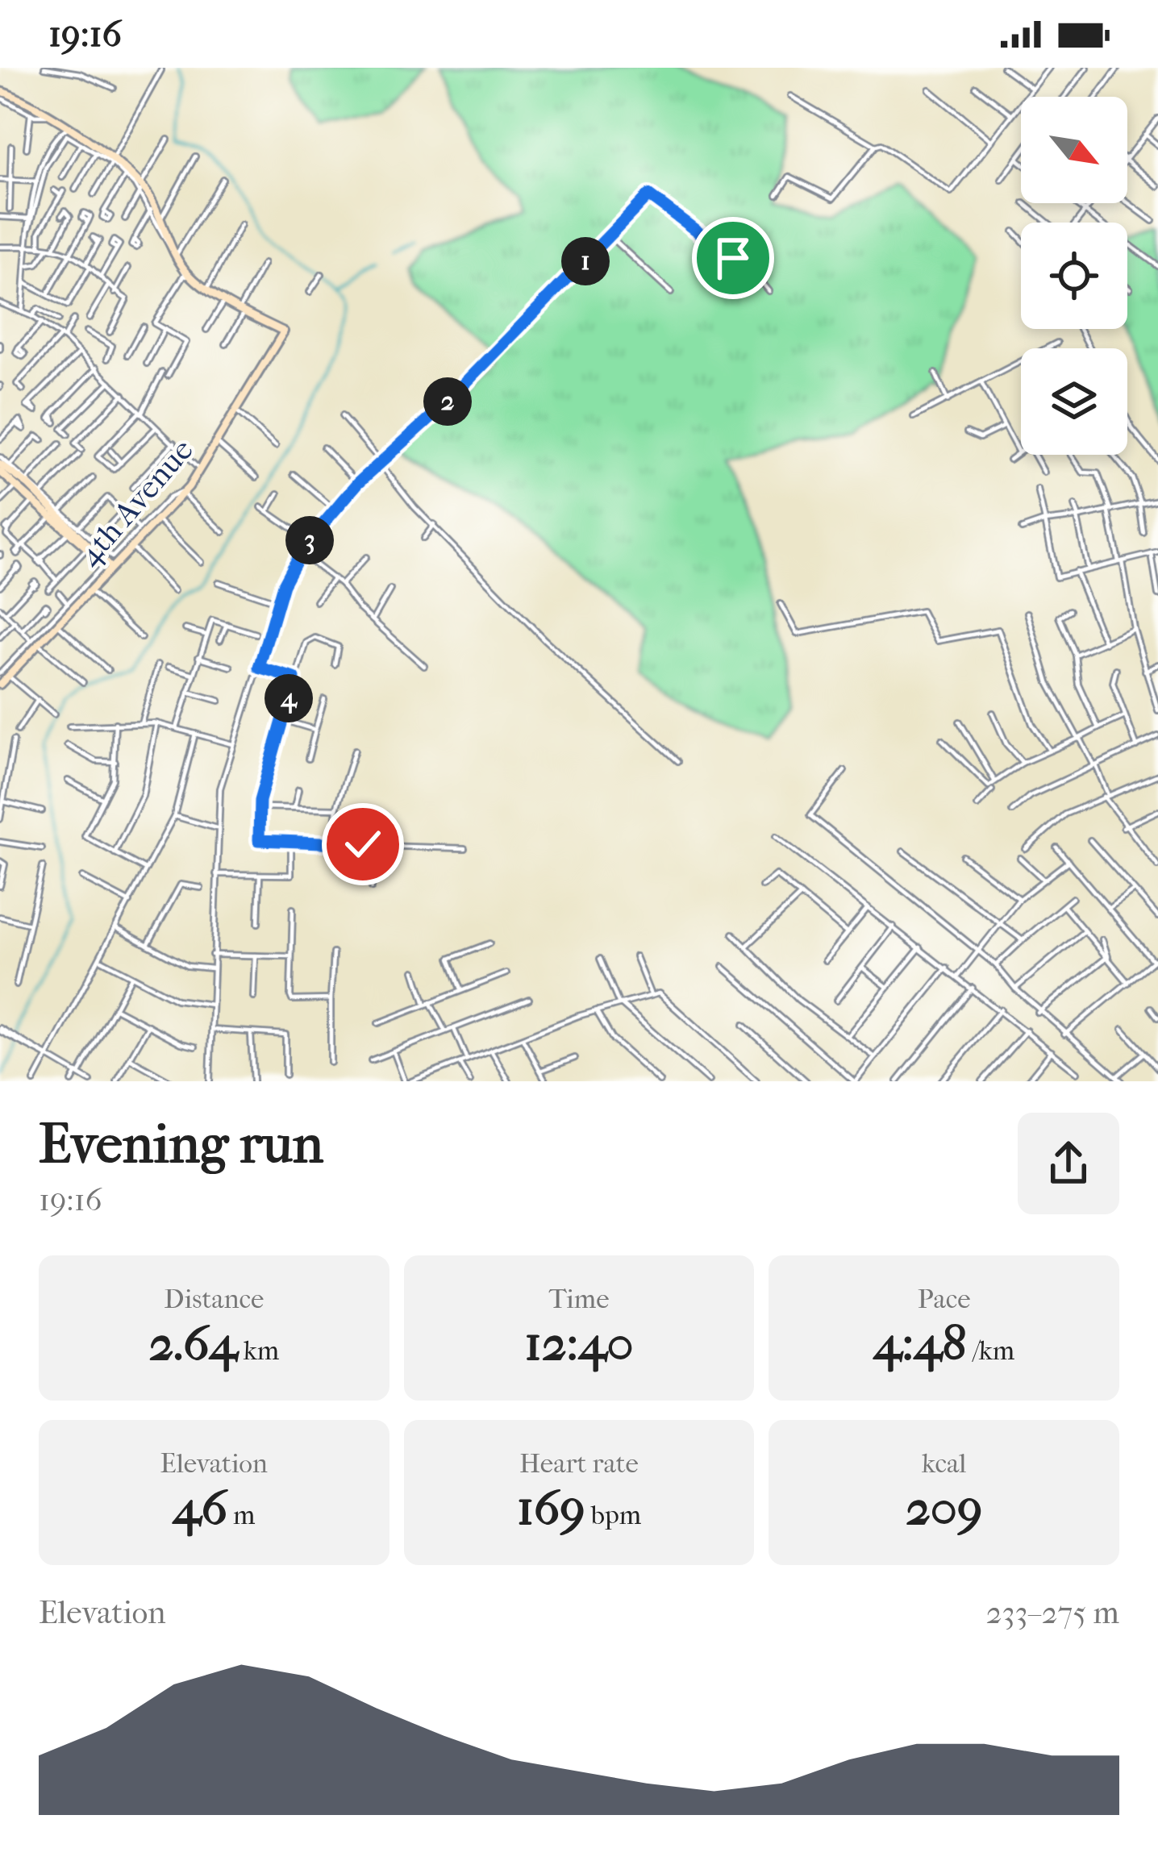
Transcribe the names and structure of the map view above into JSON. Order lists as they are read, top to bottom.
{
  "streets": {
    "main road": ["4th Avenue"]
  },
  "north": "bottom right",
  "page": {
    "status": "19:16",
    "pins": [
      "1",
      "2",
      "3",
      "4"
    ],
    "heading": ["Evening run", "19:16"],
    "stats": [
      ["Distance", "2.64 km"],
      ["Time", "12:40"],
      ["Pace", "4:48 /km"],
      ["Elevation", "46 m"],
      ["Heart rate", "169 bpm"],
      ["kcal", "209"]
    ],
    "chart": ["Elevation", "233–275 m"]
  }
}
